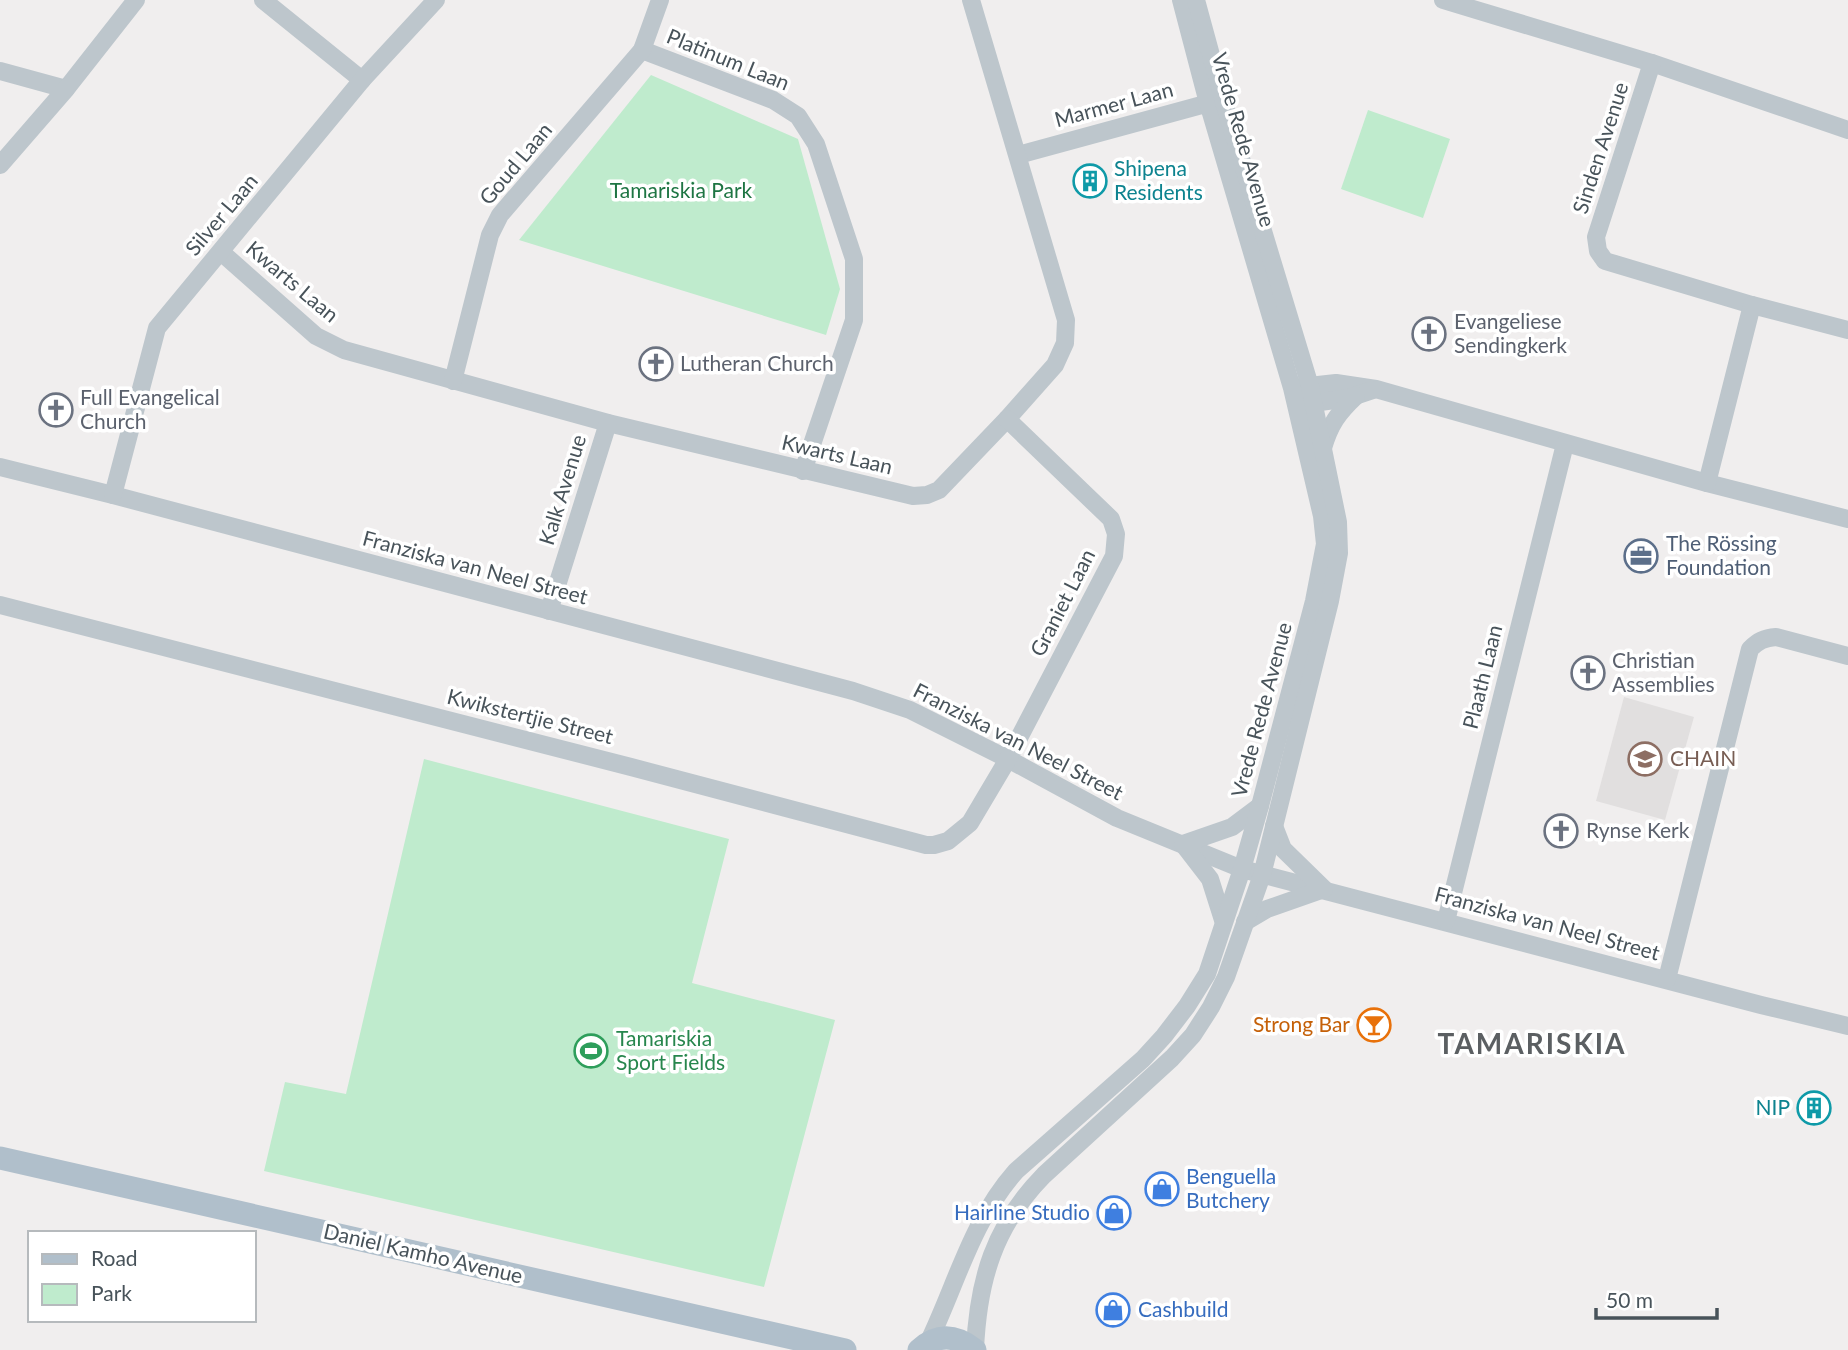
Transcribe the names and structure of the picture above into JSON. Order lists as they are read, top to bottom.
{
  "streets": {
    "main road": ["Daniel Kamho Avenue"],
    "street": [
      "Platinum Laan",
      "Marmer Laan",
      "Vrede Rede Avenue",
      "Sinden Avenue",
      "Goud Laan",
      "Silver Laan",
      "Kwarts Laan",
      "Kalk Avenue",
      "Franziska van Neel Street",
      "Graniet Laan",
      "Plaath Laan",
      "Kwikstertjie Street"
    ]
  },
  "crossings": [
    ["Platinum Laan", "Goud Laan"],
    ["Platinum Laan", "Kwarts Laan"],
    ["Marmer Laan", "Vrede Rede Avenue"],
    ["Marmer Laan", "Kwarts Laan"],
    ["Vrede Rede Avenue", "Franziska van Neel Street"],
    ["Goud Laan", "Kwarts Laan"],
    ["Silver Laan", "Kwarts Laan"],
    ["Silver Laan", "Franziska van Neel Street"],
    ["Kwarts Laan", "Kalk Avenue"],
    ["Kwarts Laan", "Graniet Laan"],
    ["Kalk Avenue", "Franziska van Neel Street"],
    ["Franziska van Neel Street", "Graniet Laan"],
    ["Franziska van Neel Street", "Plaath Laan"],
    ["Franziska van Neel Street", "Kwikstertjie Street"],
    ["Graniet Laan", "Kwikstertjie Street"]
  ],
  "districts": ["TAMARISKIA"],
  "parks": ["Tamariskia Park"],
  "places": {
    "building": ["Shipena Residents", "NIP"],
    "church": [
      "Evangeliese Sendingkerk",
      "Lutheran Church",
      "Full Evangelical Church",
      "Christian Assemblies",
      "Rynse Kerk"
    ],
    "office": ["The Rössing Foundation"],
    "school or university": ["CHAIN"],
    "bar": ["Strong Bar"],
    "sports": ["Tamariskia Sport Fields"],
    "shop": ["Benguella Butchery", "Hairline Studio", "Cashbuild"]
  },
  "legend": ["Road", "Park"],
  "scale_bar": "50 m"
}
